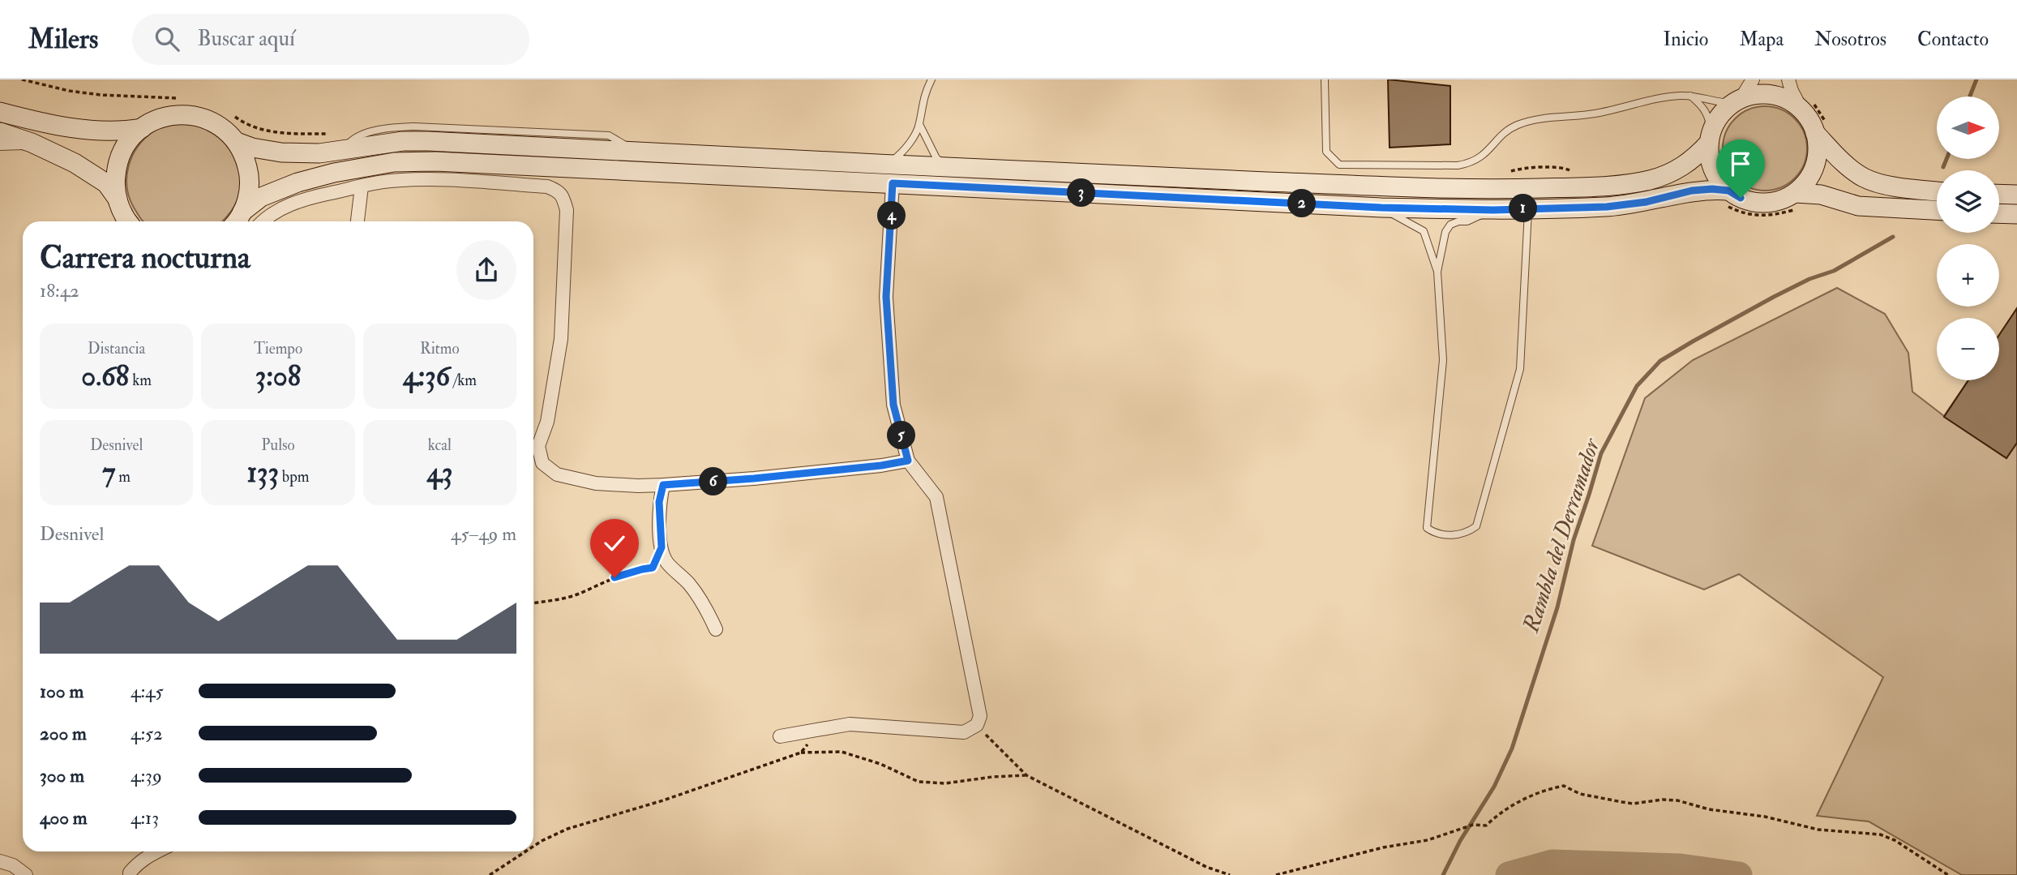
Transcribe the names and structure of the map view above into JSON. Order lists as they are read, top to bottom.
{
  "water": ["Rambla del Derramador"],
  "north": "right",
  "page": {
    "header": "Milers",
    "search": "Buscar aquí",
    "nav": [
      "Inicio",
      "Mapa",
      "Nosotros",
      "Contacto"
    ],
    "map_buttons": ["+", "−"],
    "pins": [
      "3",
      "2",
      "1",
      "4",
      "5",
      "6"
    ],
    "heading": ["Carrera nocturna", "18:42"],
    "stats": [
      ["Distancia", "0.68 km"],
      ["Tiempo", "3:08"],
      ["Ritmo", "4:36 /km"],
      ["Desnivel", "7 m"],
      ["Pulso", "133 bpm"],
      ["kcal", "43"]
    ],
    "chart": ["Desnivel", "45–49 m"],
    "list": [
      {
        "name": "100 m",
        "note": "4:45"
      },
      {
        "name": "200 m",
        "note": "4:52"
      },
      {
        "name": "300 m",
        "note": "4:39"
      },
      {
        "name": "400 m",
        "note": "4:13"
      }
    ]
  }
}
